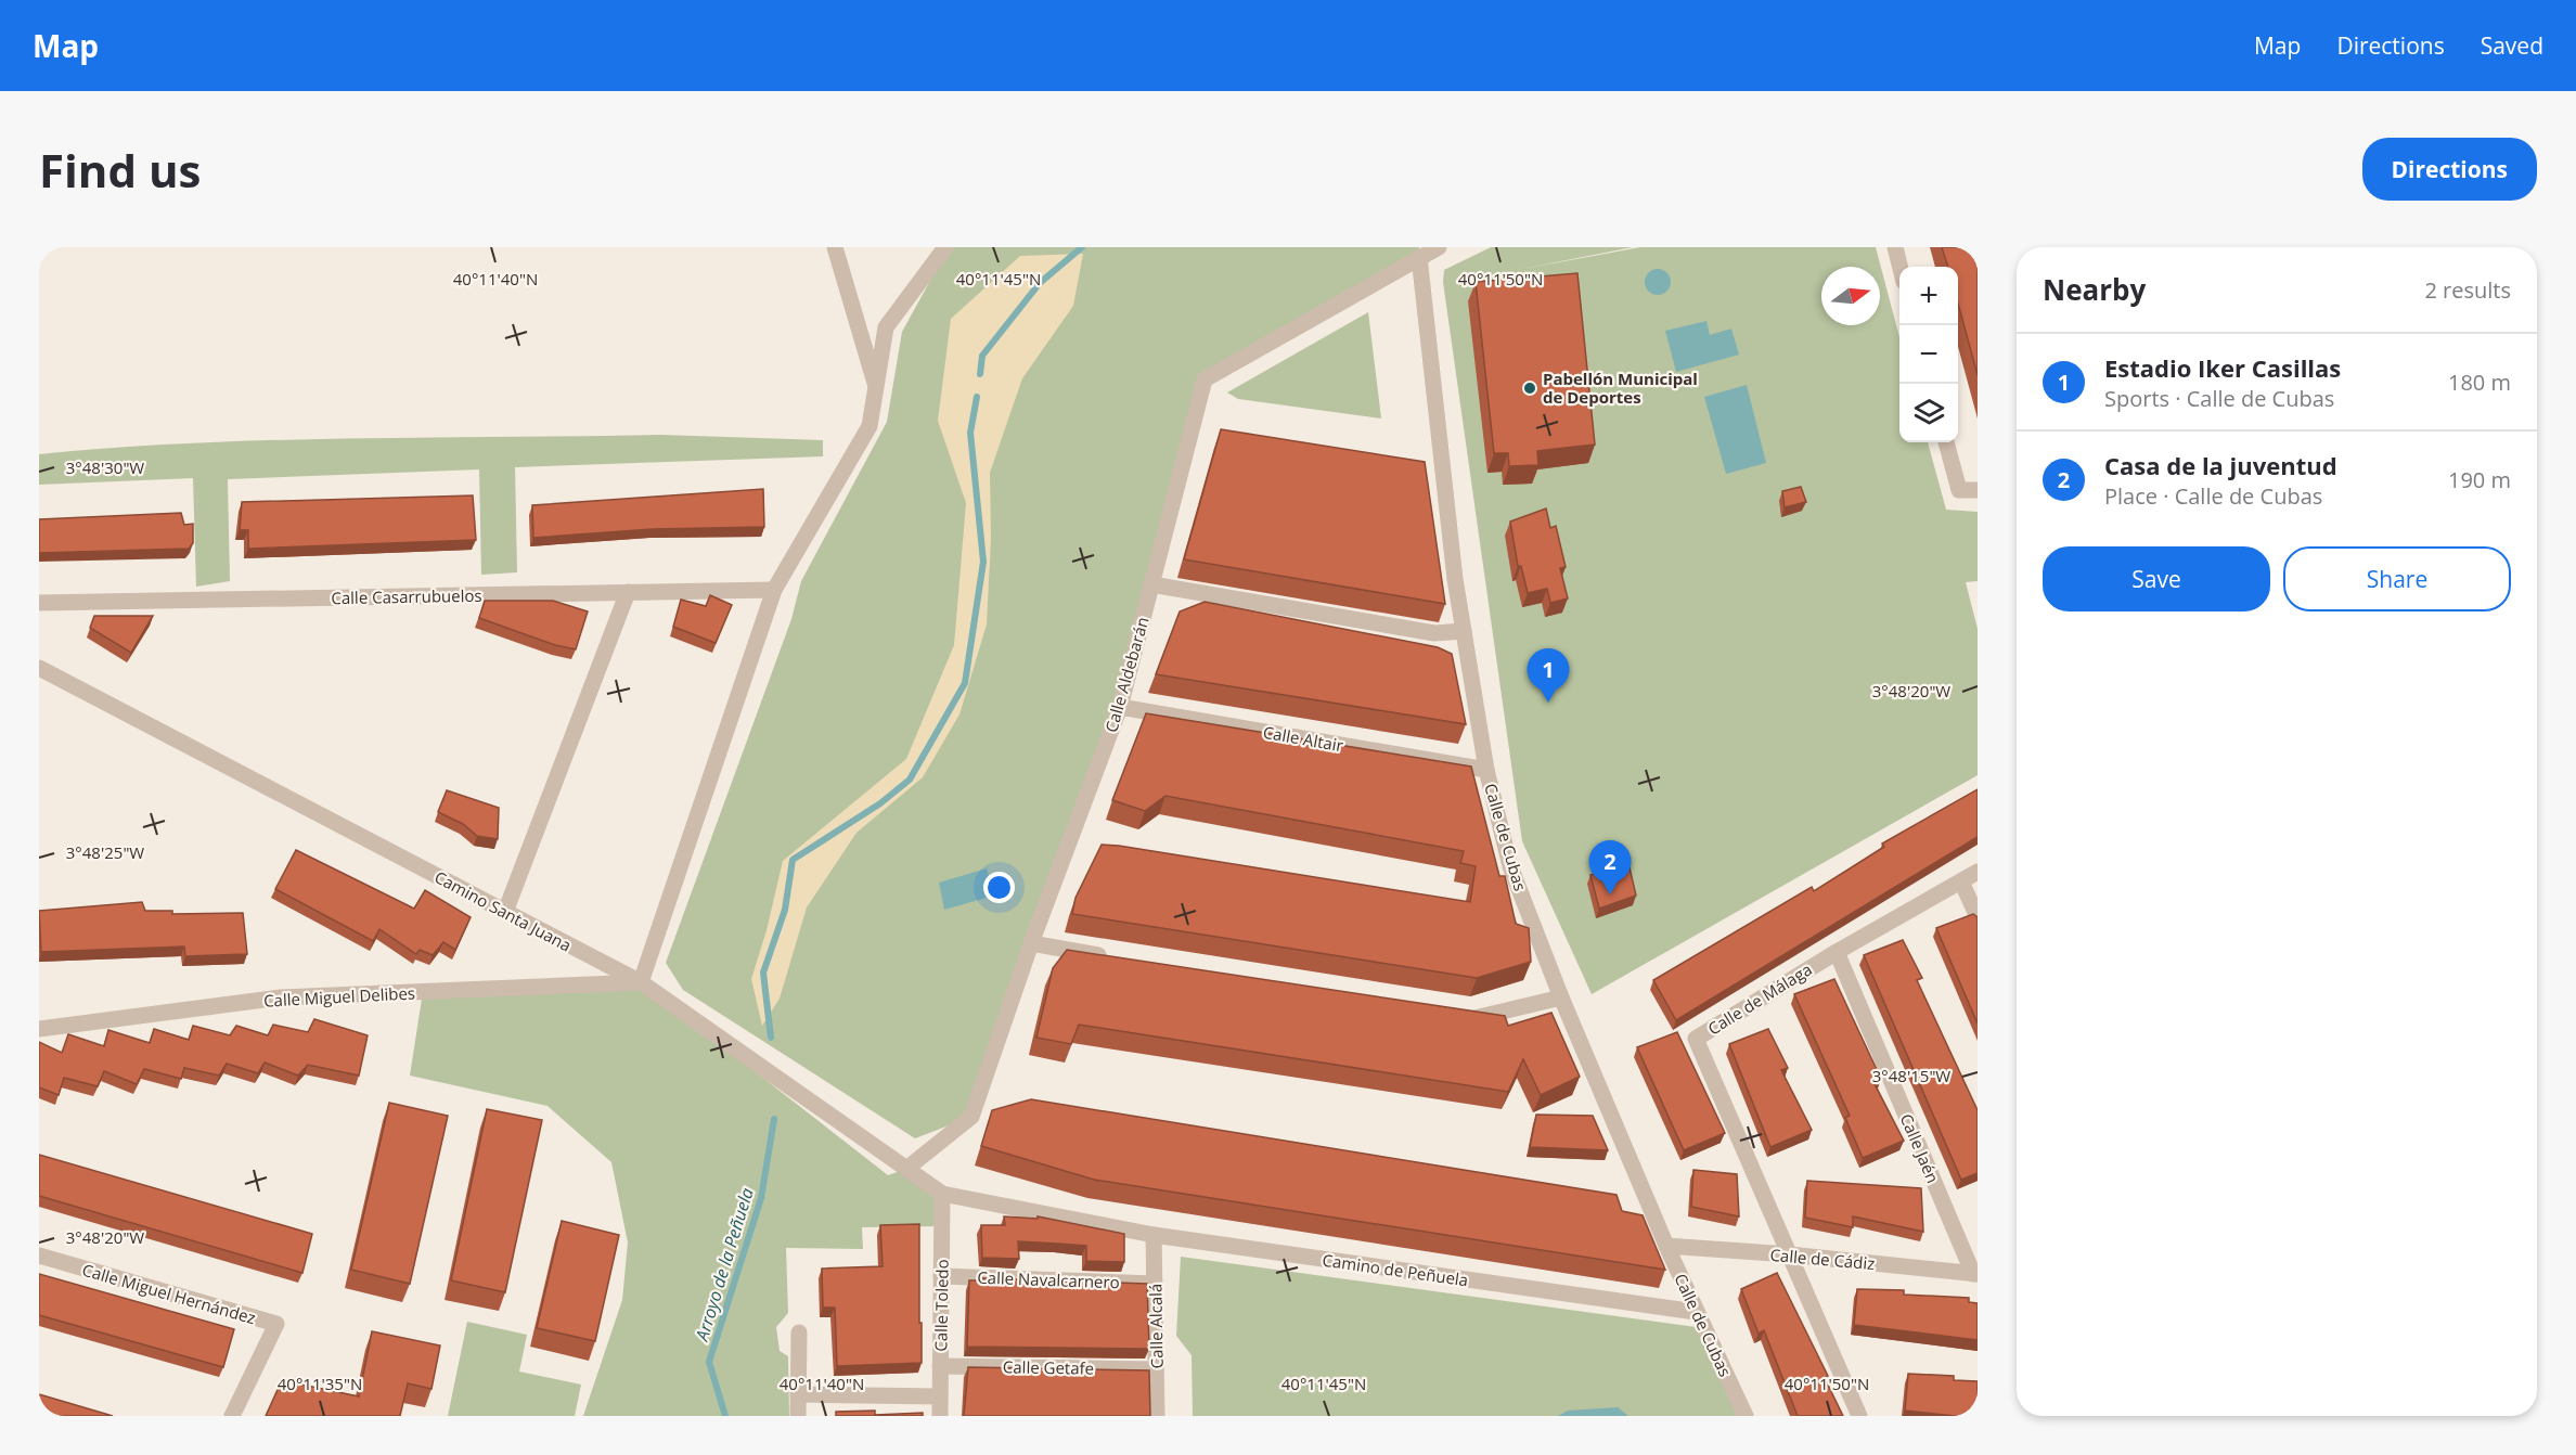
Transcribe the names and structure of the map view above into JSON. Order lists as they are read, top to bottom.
{
  "streets": {
    "street": [
      "Calle Casarrubuelos",
      "Calle Aldebarán",
      "Calle Altair",
      "Calle de Cubas",
      "Camino Santa Juana",
      "Calle Miguel Delibes",
      "Calle de Málaga",
      "Calle Jaén",
      "Calle de Cádiz",
      "Camino de Peñuela",
      "Calle Navalcarnero",
      "Calle Miguel Hernández",
      "Calle Toledo",
      "Calle Alcalá",
      "Calle Getafe"
    ]
  },
  "crossings": [
    ["Calle Aldebarán", "Calle Altair"],
    ["Calle Aldebarán", "Calle de Cubas"],
    ["Calle Aldebarán", "Camino Santa Juana"],
    ["Calle Altair", "Calle de Cubas"],
    ["Calle de Cubas", "Calle de Cádiz"],
    ["Calle de Cubas", "Camino de Peñuela"],
    ["Camino Santa Juana", "Calle Miguel Delibes"],
    ["Camino Santa Juana", "Camino de Peñuela"],
    ["Camino Santa Juana", "Calle Toledo"],
    ["Calle de Málaga", "Calle Jaén"],
    ["Calle de Málaga", "Calle de Cádiz"],
    ["Calle Jaén", "Calle de Cádiz"],
    ["Camino de Peñuela", "Calle Toledo"],
    ["Camino de Peñuela", "Calle Alcalá"],
    ["Calle Navalcarnero", "Calle Toledo"],
    ["Calle Navalcarnero", "Calle Alcalá"],
    ["Calle Toledo", "Calle Getafe"],
    ["Calle Alcalá", "Calle Getafe"]
  ],
  "water": ["Arroyo de la Peñuela"],
  "places": ["Pabellón Municipal de Deportes"],
  "north": "right",
  "page": {
    "header": "Map",
    "nav": ["Map", "Directions", "Saved"],
    "buttons": [
      "Directions",
      ["Save", "Share"]
    ],
    "title": "Find us",
    "heading": ["Nearby", "2 results"],
    "map_buttons": ["+", "−"],
    "list": [
      {
        "mark": "1",
        "name": "Estadio Iker Casillas",
        "note": "Sports · Calle de Cubas",
        "value": "180 m"
      },
      {
        "mark": "2",
        "name": "Casa de la juventud",
        "note": "Place · Calle de Cubas",
        "value": "190 m"
      }
    ],
    "pins": ["1", "2"]
  },
  "coordinates": [
    "40°11'40\"N",
    "40°11'45\"N",
    "40°11'50\"N",
    "3°48'30\"W",
    "3°48'20\"W",
    "3°48'25\"W",
    "3°48'15\"W",
    "40°11'35\"N"
  ]
}
